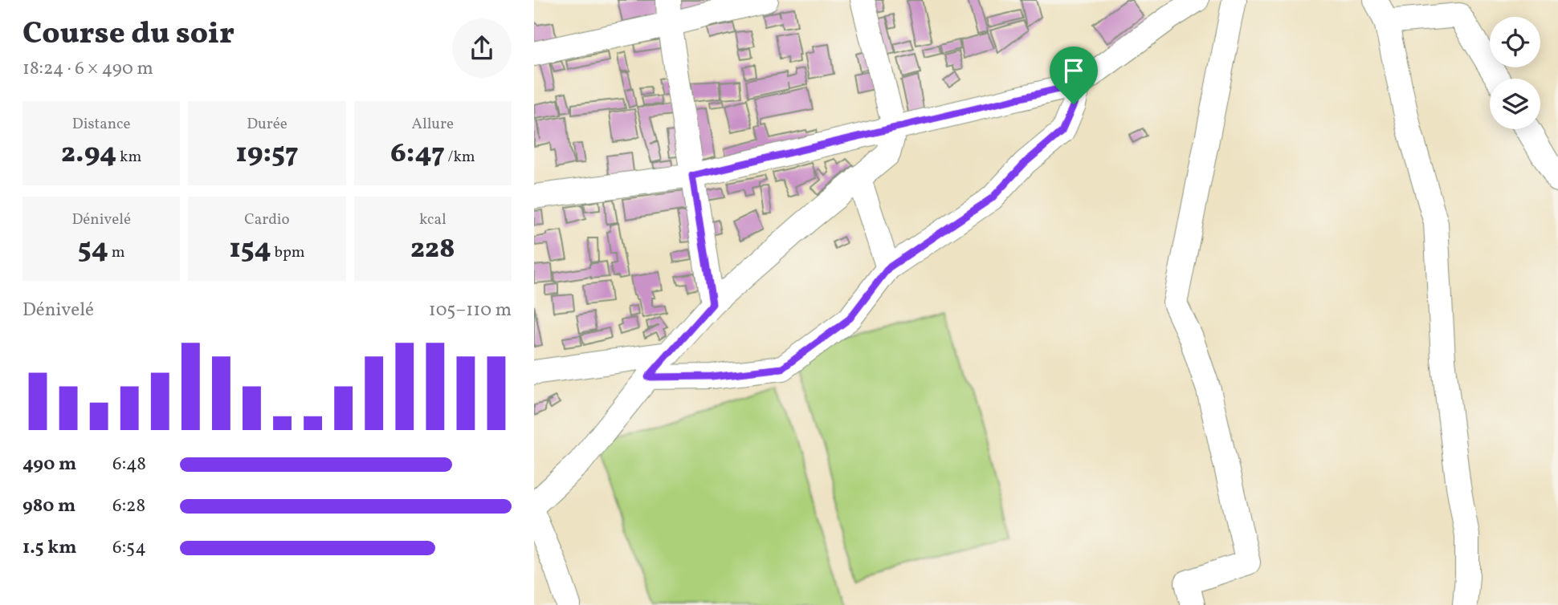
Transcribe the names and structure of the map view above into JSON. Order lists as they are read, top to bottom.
{
  "page": {
    "heading": ["Course du soir", "18:24 · 6 × 490 m"],
    "stats": [
      ["Distance", "2.94 km"],
      ["Durée", "19:57"],
      ["Allure", "6:47 /km"],
      ["Dénivelé", "54 m"],
      ["Cardio", "154 bpm"],
      ["kcal", "228"]
    ],
    "chart": ["Dénivelé", "105–110 m"],
    "list": [
      {
        "name": "490 m",
        "note": "6:48"
      },
      {
        "name": "980 m",
        "note": "6:28"
      },
      {
        "name": "1.5 km",
        "note": "6:54"
      }
    ]
  }
}
